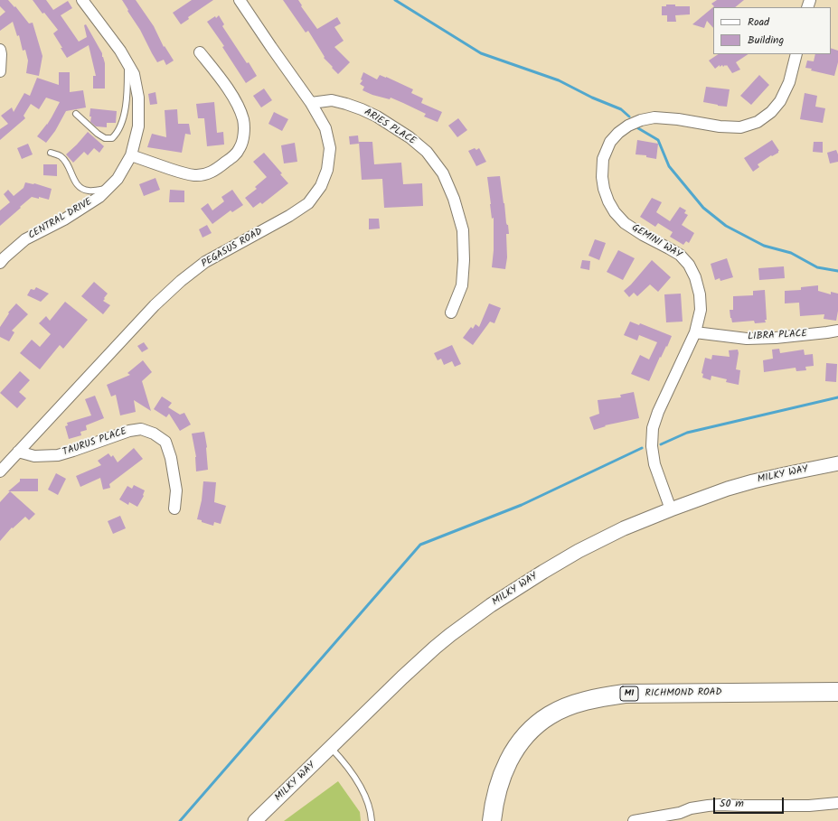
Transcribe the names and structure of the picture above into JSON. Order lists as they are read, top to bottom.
{
  "streets": {
    "highway": ["M1", "RICHMOND ROAD"],
    "street": [
      "ARIES PLACE",
      "CENTRAL DRIVE",
      "GEMINI WAY",
      "PEGASUS ROAD",
      "LIBRA PLACE",
      "TAURUS PLACE",
      "MILKY WAY"
    ]
  },
  "crossings": [
    ["ARIES PLACE", "PEGASUS ROAD"],
    ["GEMINI WAY", "LIBRA PLACE"],
    ["GEMINI WAY", "MILKY WAY"],
    ["PEGASUS ROAD", "TAURUS PLACE"]
  ],
  "legend": ["Road", "Building"],
  "scale_bar": "50 m"
}
